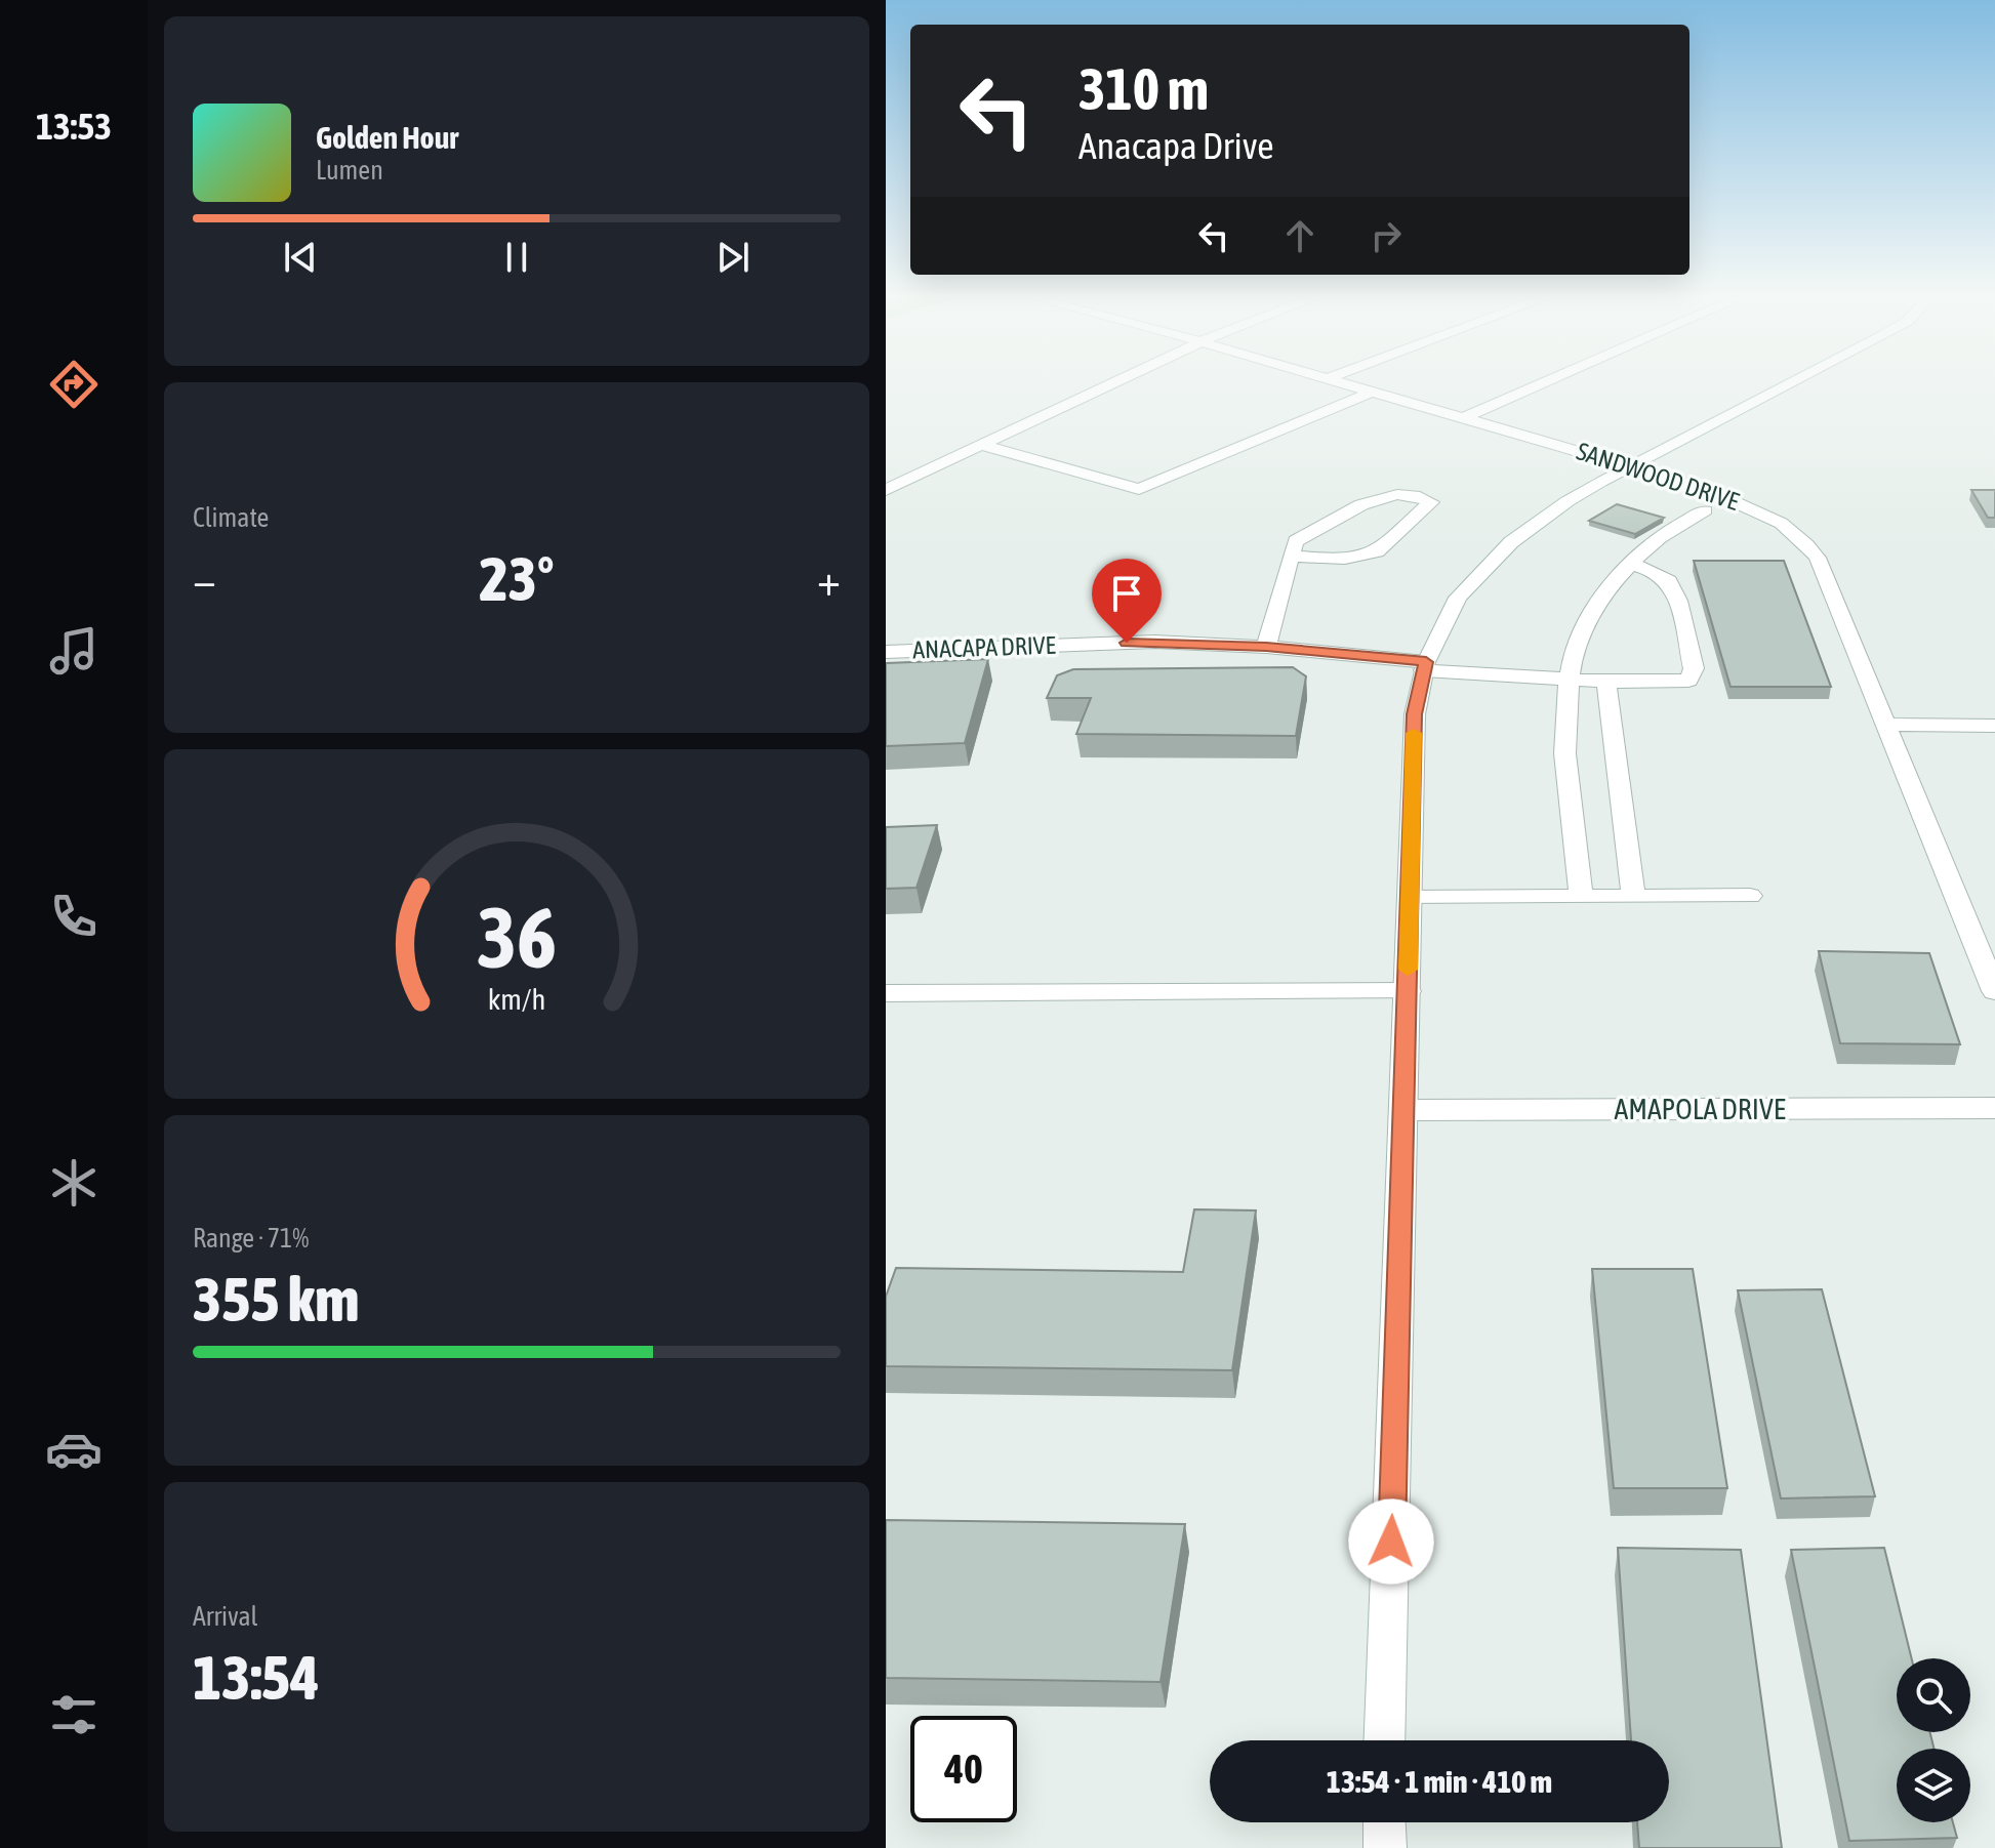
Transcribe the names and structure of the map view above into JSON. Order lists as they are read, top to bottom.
{
  "streets": {
    "street": ["SANDWOOD DRIVE", "ANACAPA DRIVE", "AMAPOLA DRIVE"]
  },
  "page": {
    "tabs": "13:53",
    "turn": ["310 m", "Anacapa Drive"],
    "song": ["Golden Hour", "Lumen"],
    "tile": [
      "Climate",
      ["Range · 71%", "355 km"],
      ["Arrival", "13:54"]
    ],
    "heat": ["−", "23°", "+"],
    "limit": "40",
    "trip": "13:54 · 1 min · 410 m",
    "gauge": ["36", "km/h"]
  }
}
